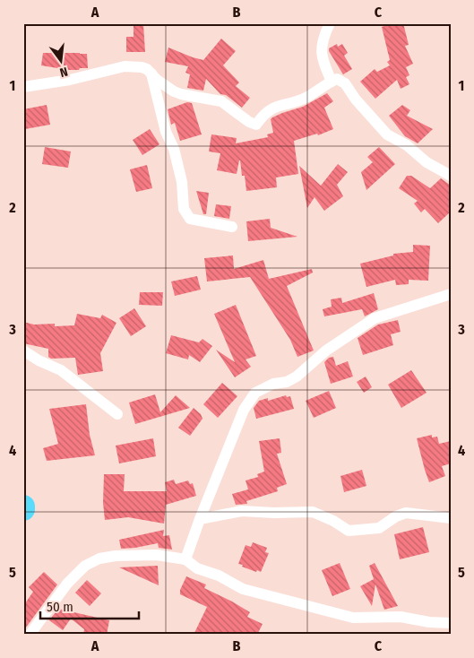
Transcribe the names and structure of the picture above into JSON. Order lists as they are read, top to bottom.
{
  "scale_bar": "50 m",
  "north": "bottom",
  "grid": {
    "columns": ["A", "B", "C"],
    "rows": [
      "1",
      "2",
      "3",
      "4",
      "5"
    ]
  }
}
